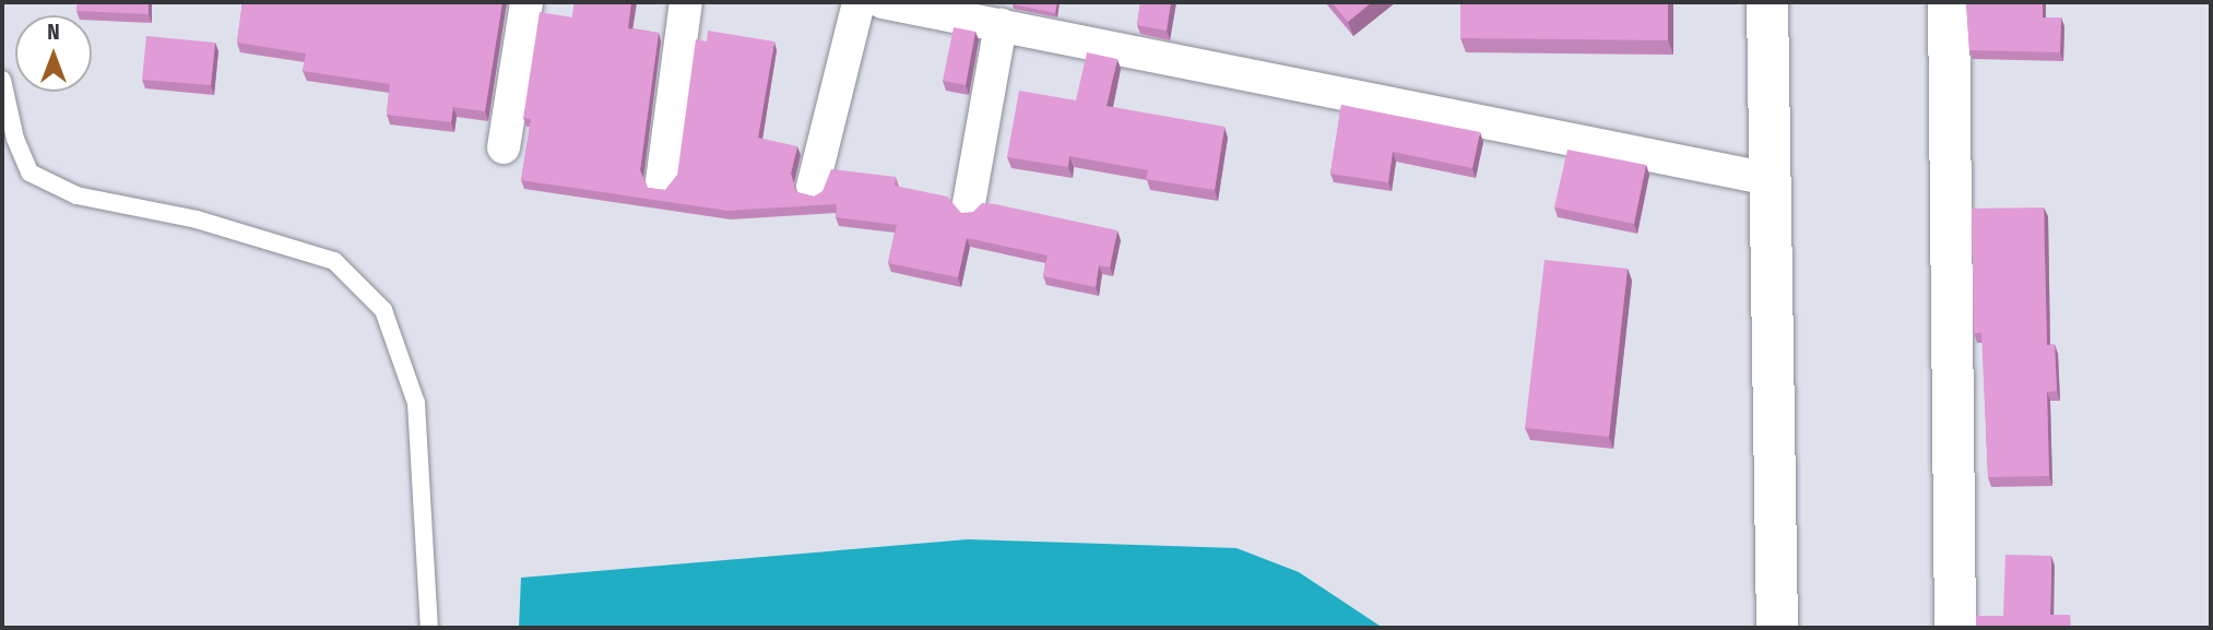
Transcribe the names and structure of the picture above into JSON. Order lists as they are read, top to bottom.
{
  "north": "top"
}
